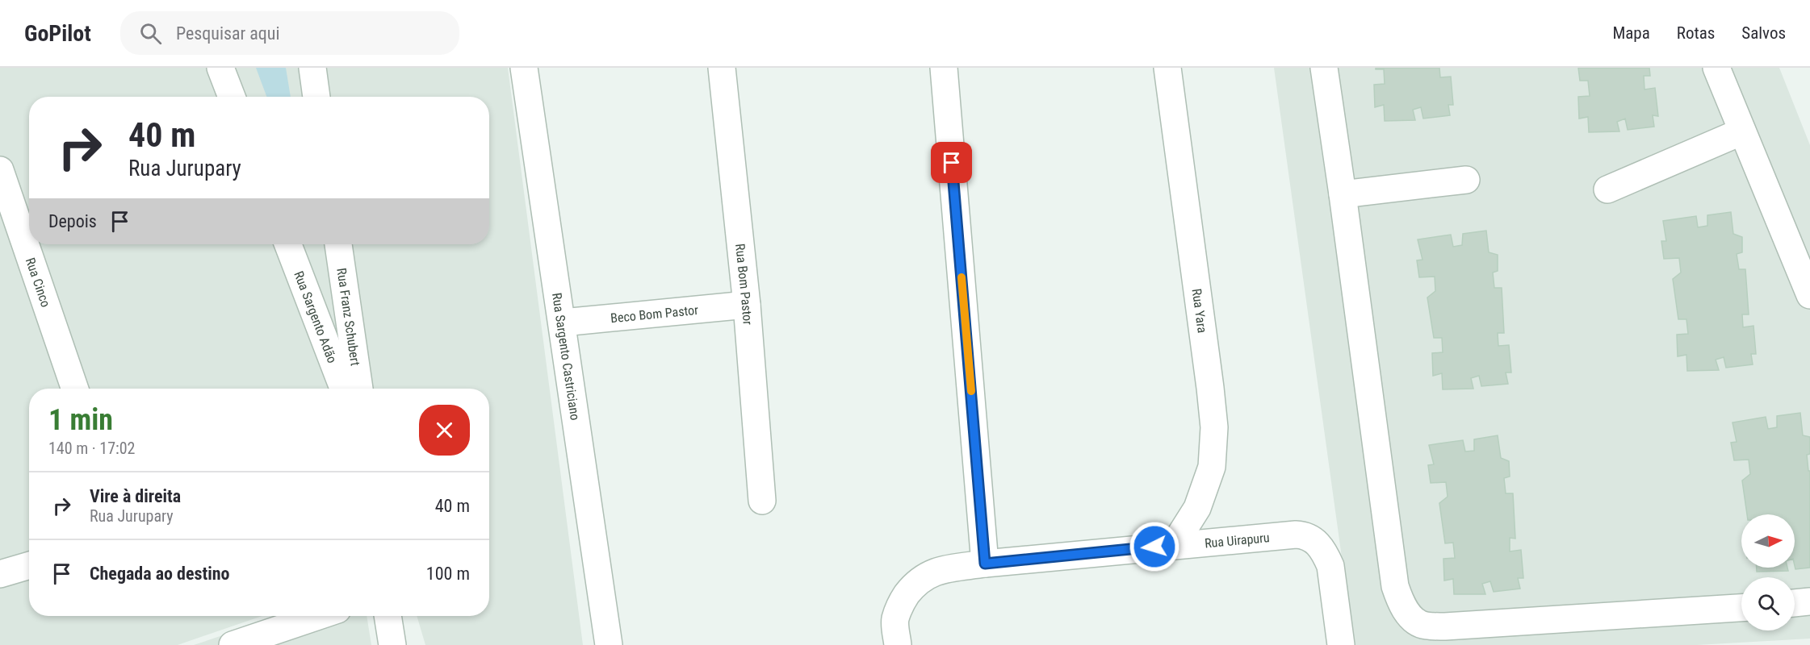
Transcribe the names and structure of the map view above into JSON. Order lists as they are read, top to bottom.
{
  "streets": {
    "street": [
      "Rua Cinco",
      "Rua Bom Pastor",
      "Rua Yara",
      "Beco Bom Pastor",
      "Rua Sargento Adão",
      "Rua Franz Schubert",
      "Rua Sargento Castriciano",
      "Rua Uirapuru"
    ]
  },
  "crossings": [
    ["Rua Bom Pastor", "Beco Bom Pastor"],
    ["Rua Yara", "Rua Uirapuru"],
    ["Beco Bom Pastor", "Rua Sargento Castriciano"]
  ],
  "north": "right",
  "page": {
    "header": "GoPilot",
    "search": "Pesquisar aqui",
    "nav": ["Mapa", "Rotas", "Salvos"],
    "turn": ["40 m", "Rua Jurupary"],
    "then": "Depois",
    "heading": ["1 min", "140 m · 17:02"],
    "list": [
      {
        "name": "Vire à direita",
        "note": "Rua Jurupary",
        "value": "40 m"
      },
      {
        "name": "Chegada ao destino",
        "value": "100 m"
      }
    ]
  }
}
